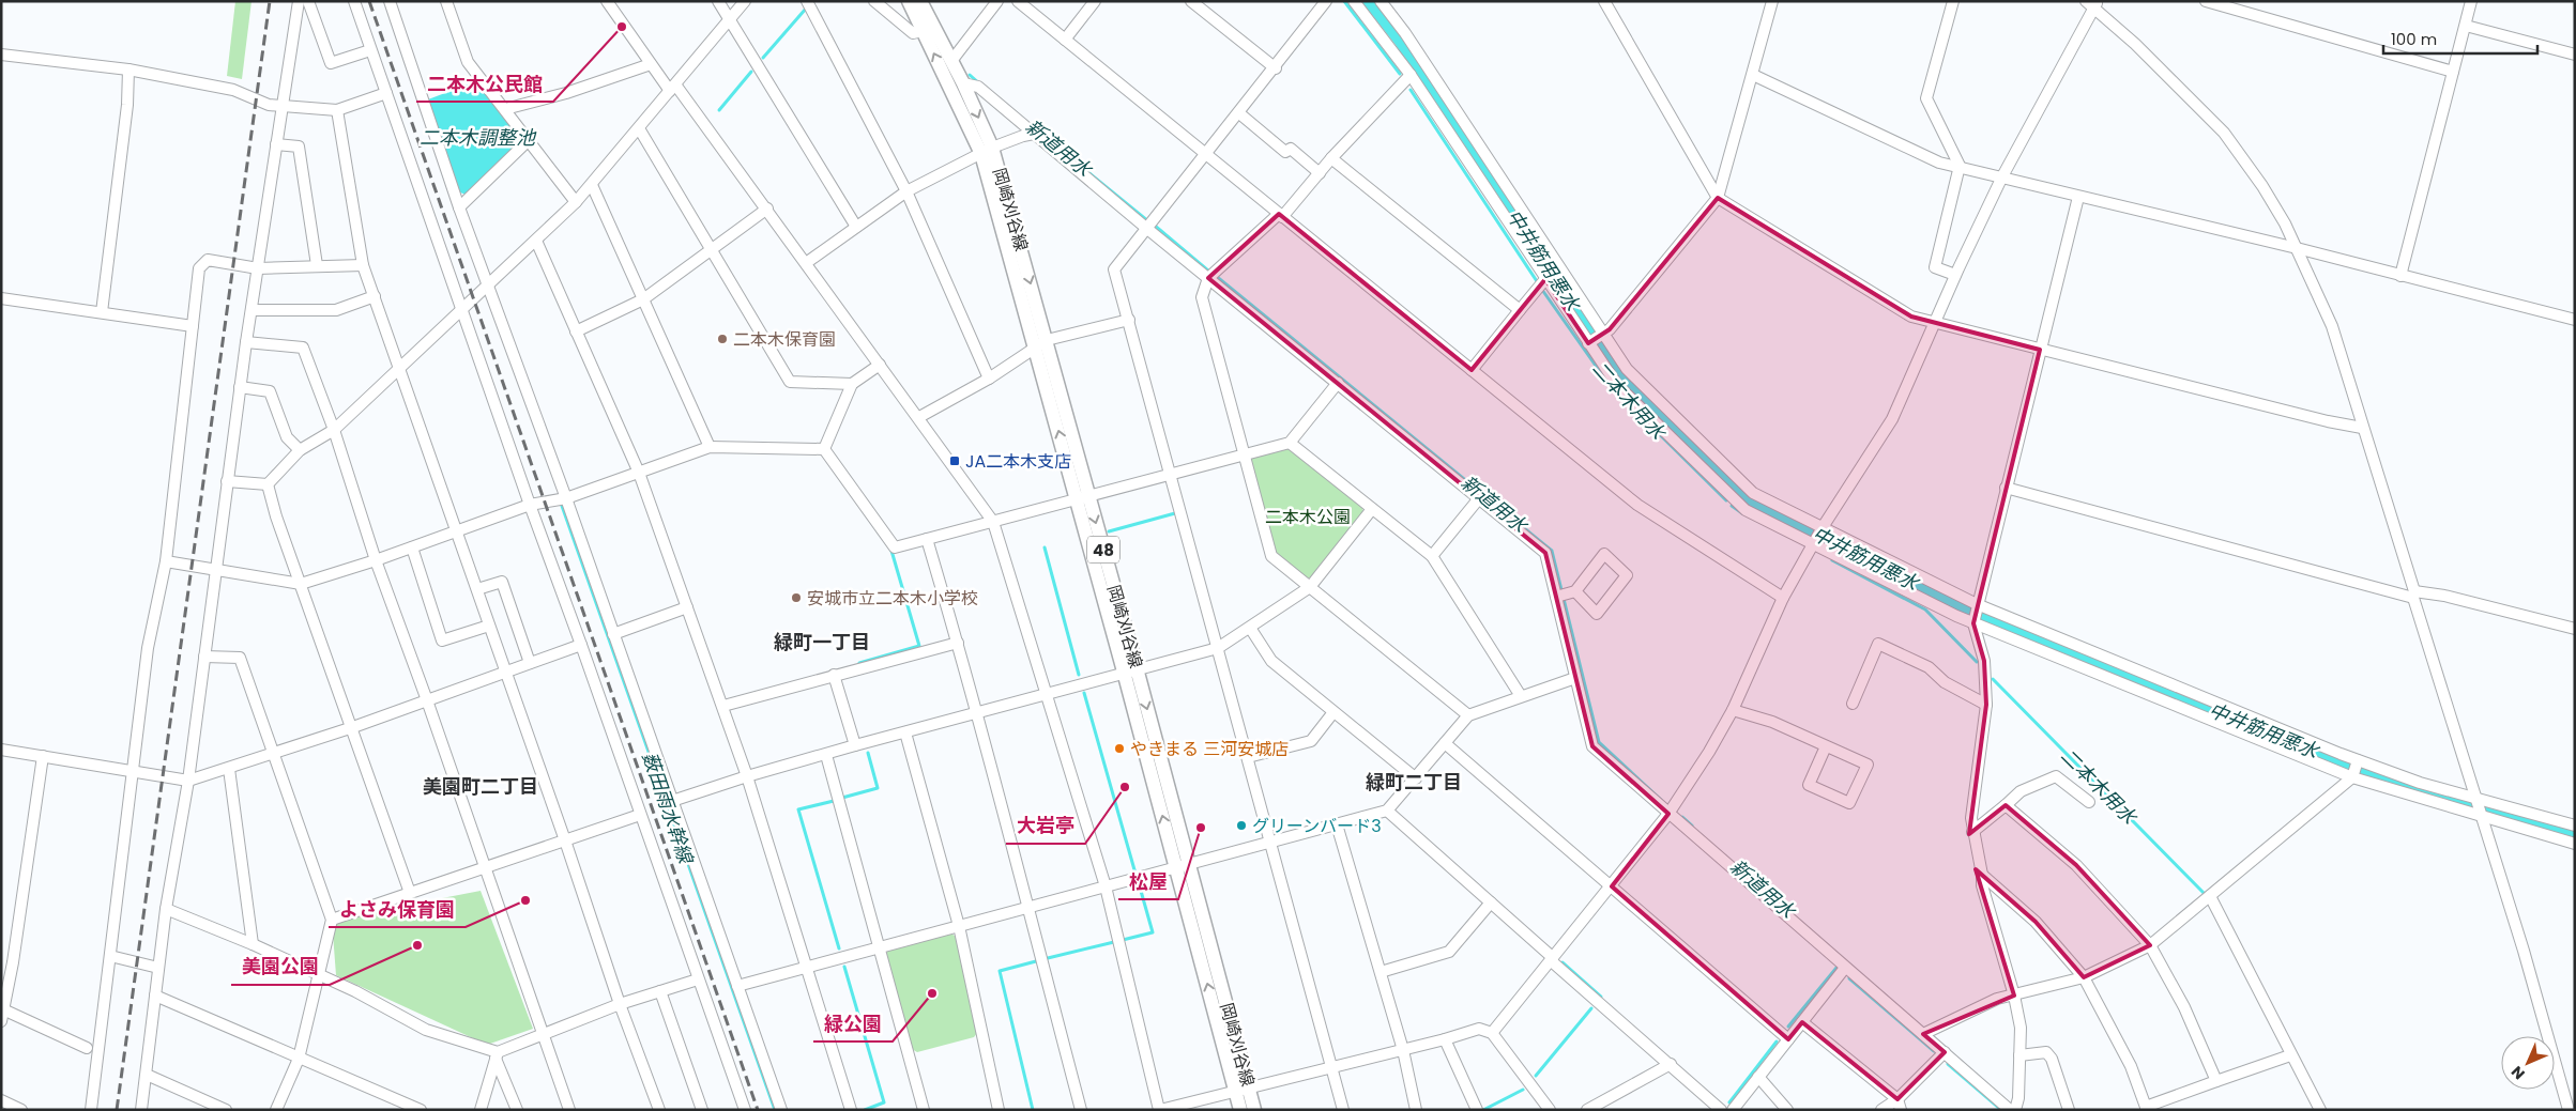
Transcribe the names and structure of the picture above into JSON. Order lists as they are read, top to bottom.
{
  "streets": {
    "main road": ["岡崎刈谷線", "48"]
  },
  "districts": ["緑町一丁目", "緑町二丁目", "美園町二丁目"],
  "water": [
    "二本木調整池",
    "新道用水",
    "中井筋用悪水",
    "二本木用水",
    "薮田雨水幹線"
  ],
  "parks": ["二本木公園"],
  "places": {
    "other": [
      "二本木公民館",
      "二本木保育園",
      "安城市立二本木小学校",
      "やきまる 三河安城店",
      "大岩亭",
      "グリーンバード3",
      "松屋",
      "よさみ保育園",
      "美園公園",
      "緑公園"
    ],
    "transit": ["JA二本木支店"]
  },
  "scale_bar": "100 m",
  "north": "bottom left"
}
